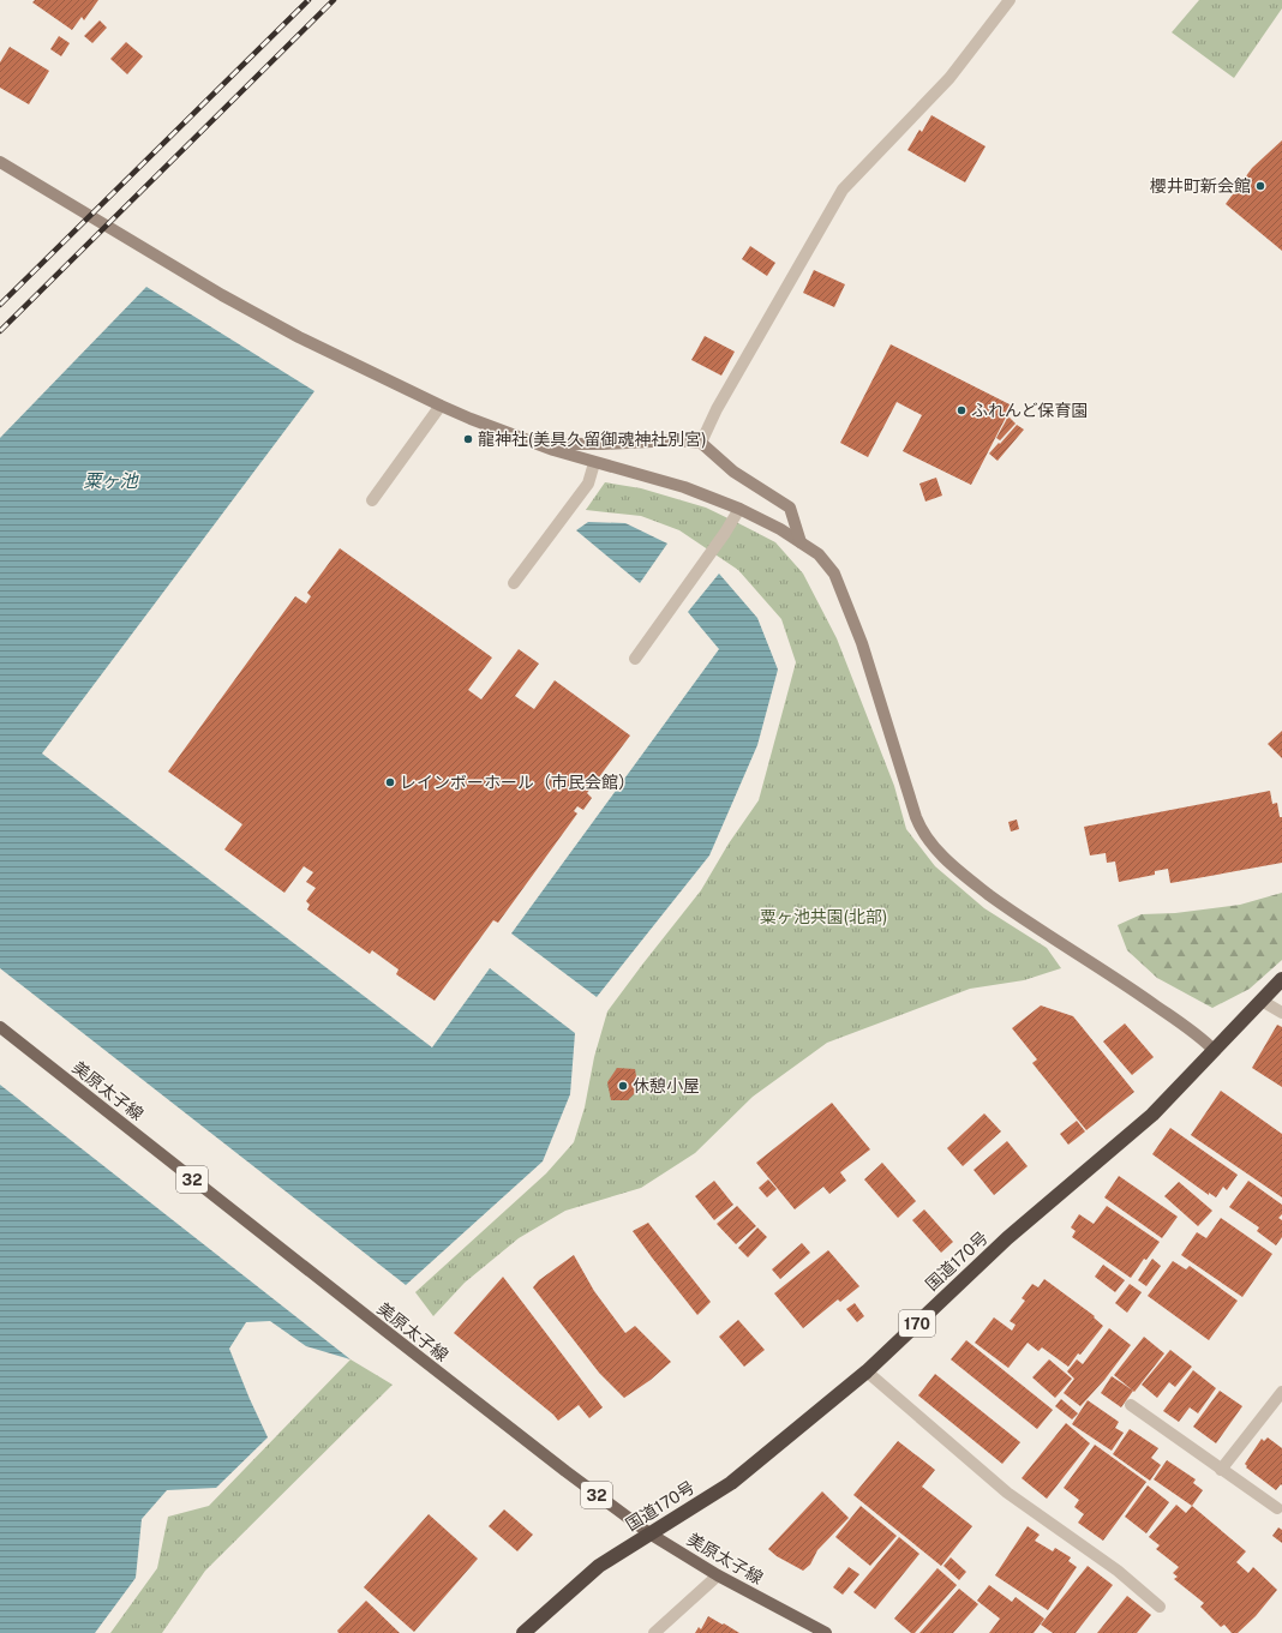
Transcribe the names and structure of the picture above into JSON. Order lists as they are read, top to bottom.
{
  "streets": {
    "highway": ["国道170号", "170"],
    "main road": ["美原太子線", "32"]
  },
  "crossings": [
    ["美原太子線", "国道170号"]
  ],
  "water": ["粟ヶ池"],
  "parks": ["粟ヶ池共園(北部)"],
  "places": [
    "櫻井町新会館",
    "ふれんど保育園",
    "龍神社(美具久留御魂神社別宮)",
    "レインボーホール（市民会館）",
    "休憩小屋"
  ]
}
